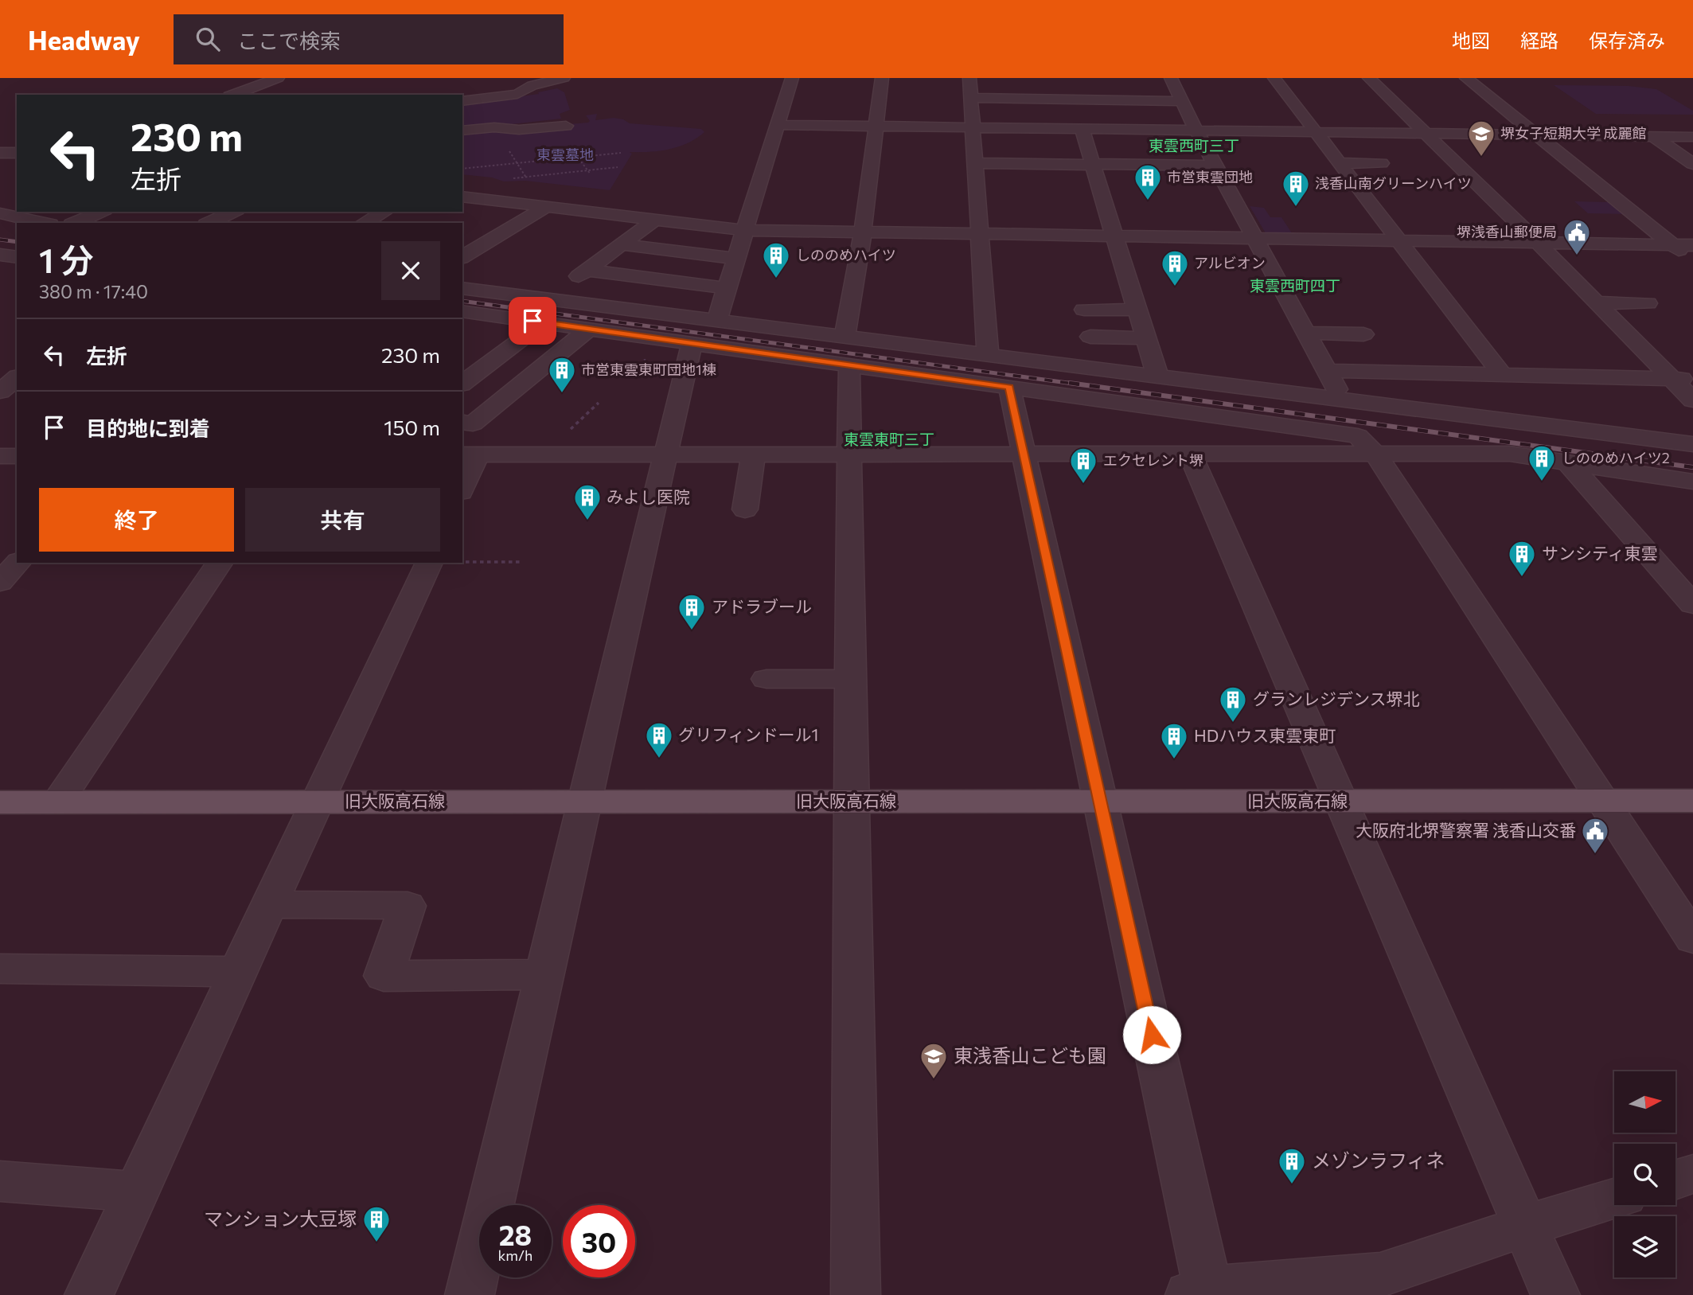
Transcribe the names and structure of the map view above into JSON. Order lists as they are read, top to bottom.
{
  "streets": {
    "main road": ["旧大阪高石線"]
  },
  "districts": ["東雲西町三丁", "東雲西町四丁", "東雲東町三丁"],
  "parks": ["東雲墓地"],
  "places": {
    "school or university": ["堺女子短期大学 成麗館", "東浅香山こども園"],
    "building": [
      "市営東雲団地",
      "浅香山南グリーンハイツ",
      "しののめハイツ",
      "アルビオン",
      "市営東雲東町団地1棟",
      "しののめハイツ2",
      "エクセレント堺",
      "みよし医院",
      "サンシティ東雲",
      "アドラブール",
      "グランレジデンス堺北",
      "グリフィンドール1",
      "HDハウス東雲東町",
      "メゾンラフィネ",
      "マンション大豆塚"
    ],
    "public building": ["堺浅香山郵便局", "大阪府北堺警察署 浅香山交番"]
  },
  "north": "right",
  "page": {
    "header": "Headway",
    "search": "ここで検索",
    "nav": ["地図", "経路", "保存済み"],
    "turn": ["230 m", "左折"],
    "heading": ["1 分", "380 m · 17:40"],
    "list": [
      {
        "name": "左折",
        "value": "230 m"
      },
      {
        "name": "目的地に到着",
        "value": "150 m"
      }
    ],
    "buttons": ["終了", "共有"],
    "speed": "28 km/h",
    "limit": "30"
  }
}
